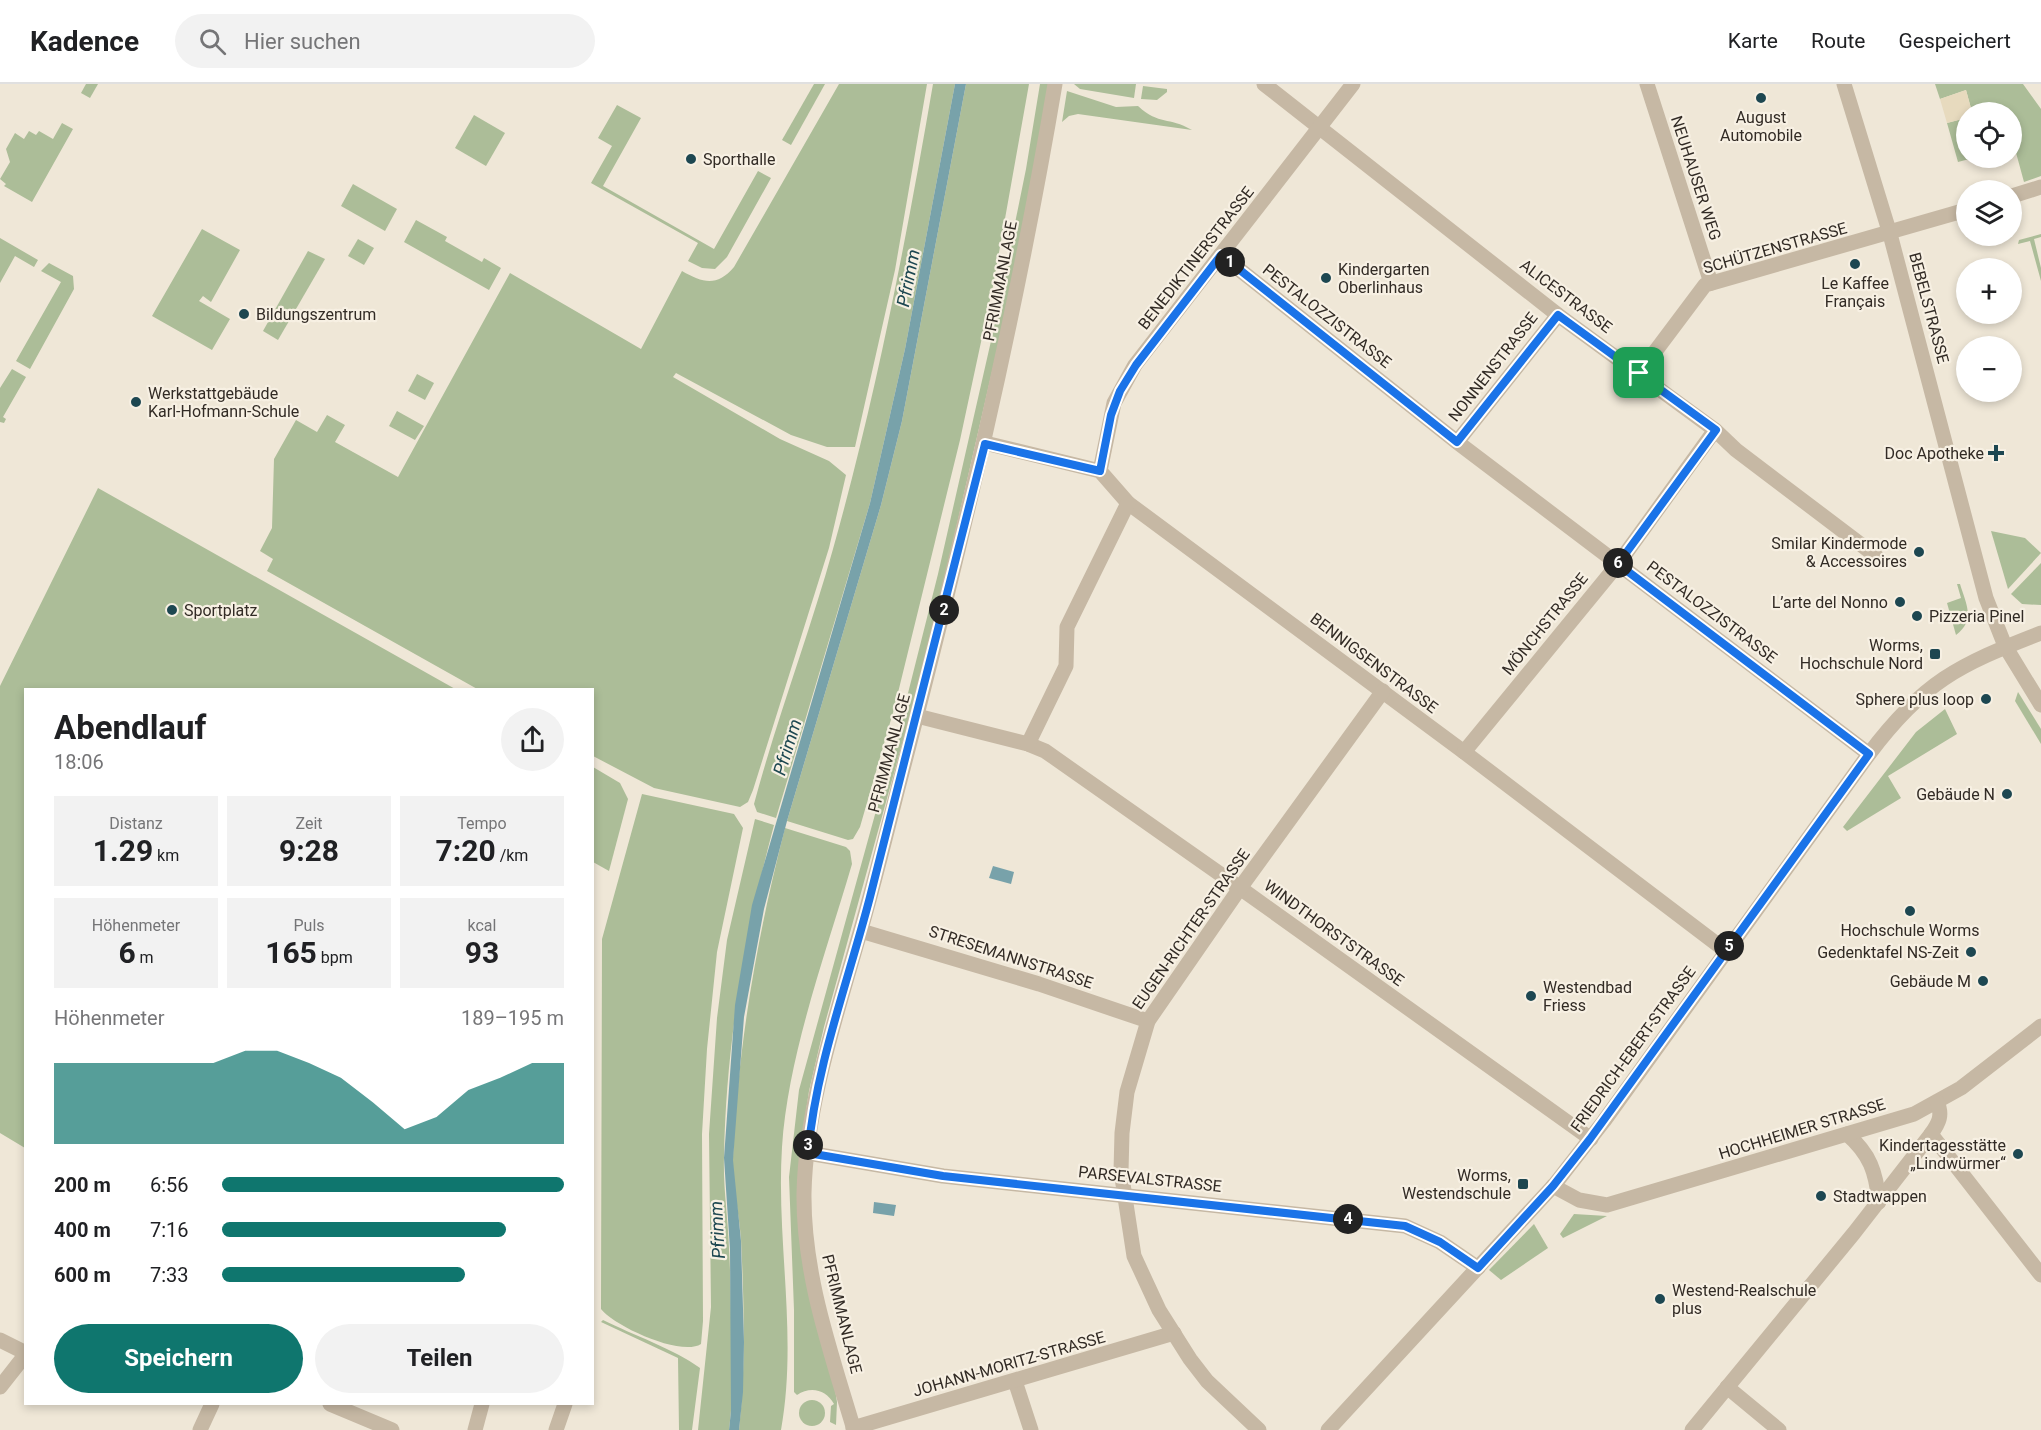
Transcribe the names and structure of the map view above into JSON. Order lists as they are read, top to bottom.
{
  "streets": {
    "street": [
      "NEUHAUSER WEG",
      "SCHÜTZENSTRASSE",
      "BENEDIKTINERSTRASSE",
      "PFRIMMANLAGE",
      "ALICESTRASSE",
      "BEBELSTRASSE",
      "PESTALOZZISTRASSE",
      "NONNENSTRASSE",
      "MÖNCHSTRASSE",
      "BENNIGSENSTRASSE",
      "EUGEN-RICHTER-STRASSE",
      "WINDTHORSTSTRASSE",
      "STRESEMANNSTRASSE",
      "FRIEDRICH-EBERT-STRASSE",
      "HOCHHEIMER STRASSE",
      "PARSEVALSTRASSE",
      "JOHANN-MORITZ-STRASSE"
    ]
  },
  "crossings": [
    ["NEUHAUSER WEG", "SCHÜTZENSTRASSE"],
    ["SCHÜTZENSTRASSE", "ALICESTRASSE"],
    ["SCHÜTZENSTRASSE", "BEBELSTRASSE"],
    ["BENEDIKTINERSTRASSE", "ALICESTRASSE"],
    ["BENEDIKTINERSTRASSE", "PESTALOZZISTRASSE"],
    ["BENEDIKTINERSTRASSE", "BENNIGSENSTRASSE"],
    ["PFRIMMANLAGE", "WINDTHORSTSTRASSE"],
    ["PFRIMMANLAGE", "STRESEMANNSTRASSE"],
    ["PFRIMMANLAGE", "PARSEVALSTRASSE"],
    ["PFRIMMANLAGE", "JOHANN-MORITZ-STRASSE"],
    ["ALICESTRASSE", "NONNENSTRASSE"],
    ["ALICESTRASSE", "MÖNCHSTRASSE"],
    ["BEBELSTRASSE", "FRIEDRICH-EBERT-STRASSE"],
    ["PESTALOZZISTRASSE", "NONNENSTRASSE"],
    ["PESTALOZZISTRASSE", "MÖNCHSTRASSE"],
    ["PESTALOZZISTRASSE", "FRIEDRICH-EBERT-STRASSE"],
    ["MÖNCHSTRASSE", "BENNIGSENSTRASSE"],
    ["BENNIGSENSTRASSE", "EUGEN-RICHTER-STRASSE"],
    ["BENNIGSENSTRASSE", "FRIEDRICH-EBERT-STRASSE"],
    ["EUGEN-RICHTER-STRASSE", "WINDTHORSTSTRASSE"],
    ["EUGEN-RICHTER-STRASSE", "STRESEMANNSTRASSE"],
    ["EUGEN-RICHTER-STRASSE", "PARSEVALSTRASSE"],
    ["EUGEN-RICHTER-STRASSE", "JOHANN-MORITZ-STRASSE"],
    ["WINDTHORSTSTRASSE", "FRIEDRICH-EBERT-STRASSE"],
    ["FRIEDRICH-EBERT-STRASSE", "HOCHHEIMER STRASSE"],
    ["FRIEDRICH-EBERT-STRASSE", "PARSEVALSTRASSE"]
  ],
  "water": ["Pfrimm"],
  "places": {
    "other": [
      "August Automobile",
      "Sporthalle",
      "Le Kaffee Français",
      "Kindergarten Oberlinhaus",
      "Bildungszentrum",
      "Werkstattgebäude Karl-Hofmann-Schule",
      "Smilar Kindermode & Accessoires",
      "L’arte del Nonno",
      "Sportplatz",
      "Pizzeria Pinel",
      "Sphere plus loop",
      "Gebäude N",
      "Hochschule Worms",
      "Gedenktafel NS-Zeit",
      "Gebäude M",
      "Westendbad Friess",
      "Kindertagesstätte „Lindwürmer“",
      "Stadtwappen",
      "Westend-Realschule plus"
    ],
    "health": ["Doc Apotheke"],
    "transit": ["Worms, Hochschule Nord", "Worms, Westendschule"]
  },
  "page": {
    "header": "Kadence",
    "search": "Hier suchen",
    "nav": ["Karte", "Route", "Gespeichert"],
    "map_buttons": ["+", "−"],
    "pins": [
      "1",
      "6",
      "2",
      "5",
      "3",
      "4"
    ],
    "heading": ["Abendlauf", "18:06"],
    "stats": [
      ["Distanz", "1.29 km"],
      ["Zeit", "9:28"],
      ["Tempo", "7:20 /km"],
      ["Höhenmeter", "6 m"],
      ["Puls", "165 bpm"],
      ["kcal", "93"]
    ],
    "chart": ["Höhenmeter", "189–195 m"],
    "list": [
      {
        "name": "200 m",
        "note": "6:56"
      },
      {
        "name": "400 m",
        "note": "7:16"
      },
      {
        "name": "600 m",
        "note": "7:33"
      }
    ],
    "buttons": ["Speichern", "Teilen"]
  }
}
